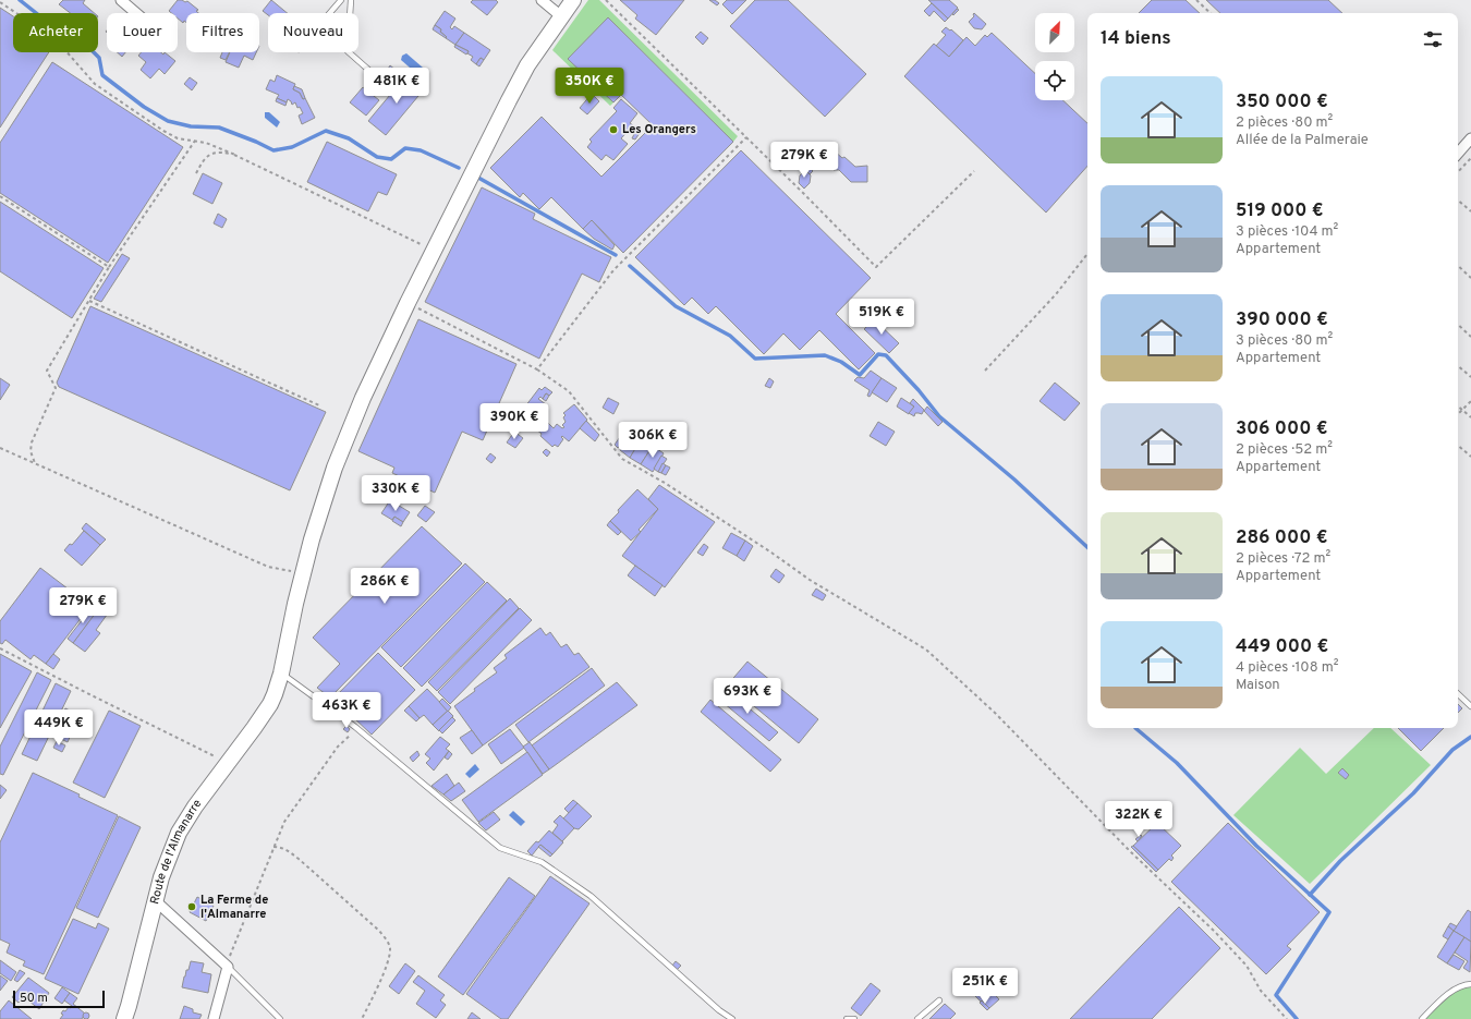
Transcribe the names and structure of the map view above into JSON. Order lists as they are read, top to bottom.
{
  "streets": {
    "main road": ["Route de l'Almanarre"]
  },
  "places": ["Les Orangers", "La Ferme de l'Almanarre"],
  "scale_bar": "50 m",
  "north": "top right",
  "page": {
    "chip": [
      "Acheter",
      "Louer",
      "Filtres",
      "Nouveau"
    ],
    "heading": "14 biens",
    "list": [
      {
        "name": "350 000 €",
        "note": "2 pièces · 80 m² · Allée de la Palmeraie"
      },
      {
        "name": "519 000 €",
        "note": "3 pièces · 104 m² · Appartement"
      },
      {
        "name": "390 000 €",
        "note": "3 pièces · 80 m² · Appartement"
      },
      {
        "name": "306 000 €",
        "note": "2 pièces · 52 m² · Appartement"
      },
      {
        "name": "286 000 €",
        "note": "2 pièces · 72 m² · Appartement"
      },
      {
        "name": "449 000 €",
        "note": "4 pièces · 108 m² · Maison"
      }
    ],
    "price": [
      "481K €",
      "350K €",
      "279K €",
      "519K €",
      "390K €",
      "306K €",
      "330K €",
      "286K €",
      "279K €",
      "693K €",
      "463K €",
      "449K €",
      "322K €",
      "251K €"
    ],
    "scale": "50 m"
  }
}
